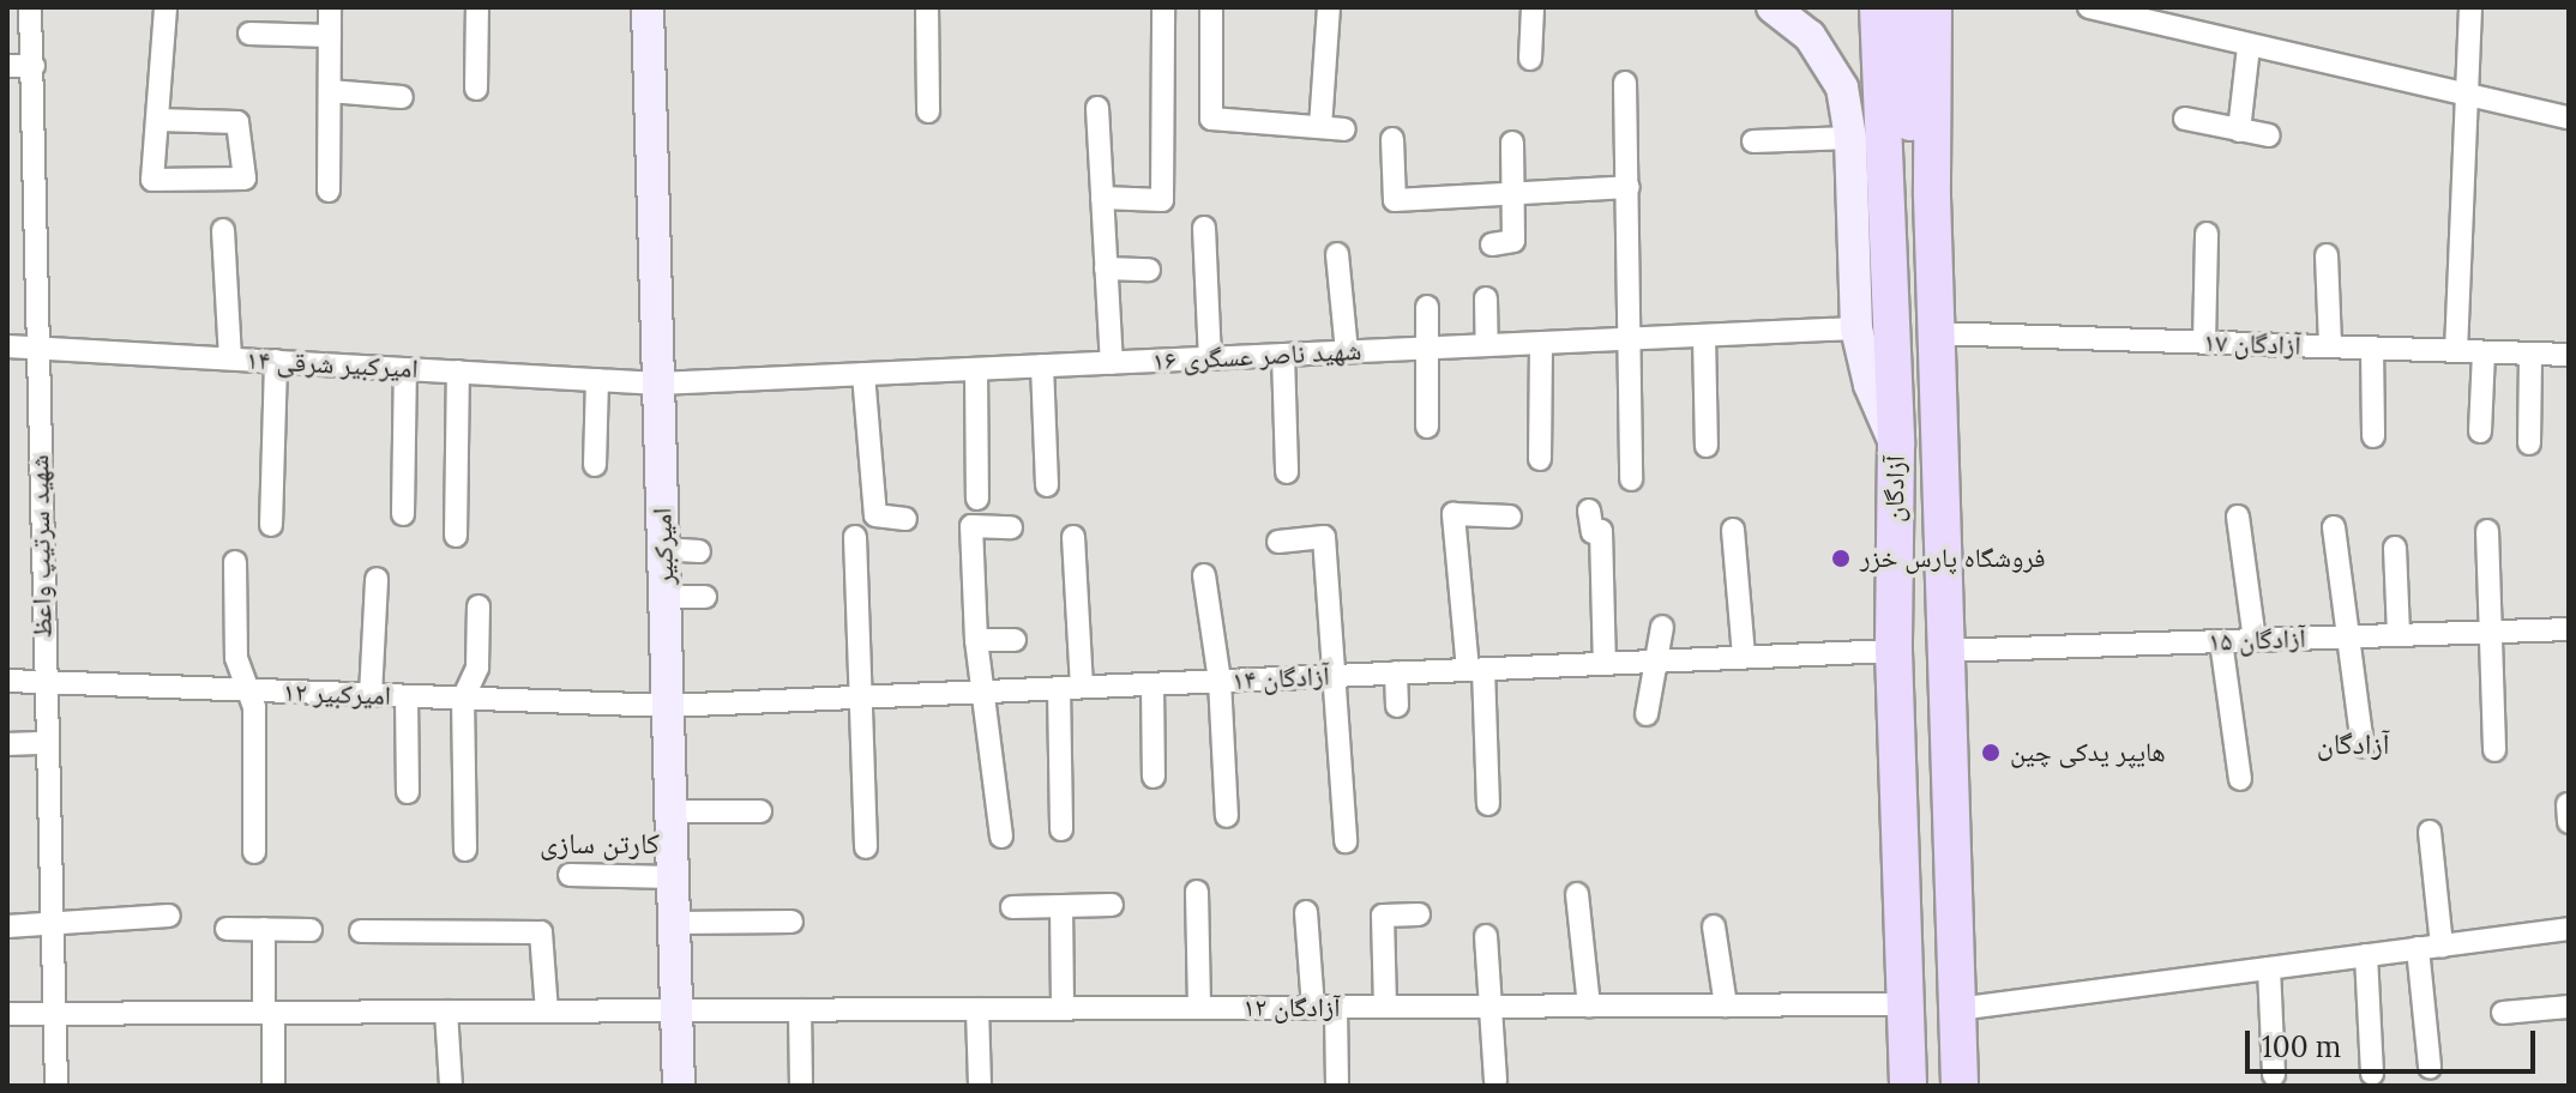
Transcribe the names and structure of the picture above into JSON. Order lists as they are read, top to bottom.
{
  "streets": {
    "main road": ["آزادگان"],
    "street": [
      "۱۷ آزادگان",
      "۱۶ شهید ناصر عسگری",
      "۱۴ امیرکبیر شرقی",
      "شهید سرتیپ واعظ",
      "امیرکبیر",
      "۱۵ آزادگان",
      "۱۴ آزادگان",
      "امیرکبیر ۱۲",
      "۱۲ آزادگان"
    ]
  },
  "crossings": [
    ["۱۷ آزادگان", "آزادگان"],
    ["۱۶ شهید ناصر عسگری", "۱۴ امیرکبیر شرقی"],
    ["۱۶ شهید ناصر عسگری", "امیرکبیر"],
    ["۱۴ امیرکبیر شرقی", "شهید سرتیپ واعظ"],
    ["۱۴ امیرکبیر شرقی", "امیرکبیر"],
    ["آزادگان", "۱۵ آزادگان"],
    ["آزادگان", "۱۴ آزادگان"],
    ["آزادگان", "۱۲ آزادگان"],
    ["شهید سرتیپ واعظ", "امیرکبیر ۱۲"],
    ["شهید سرتیپ واعظ", "۱۲ آزادگان"],
    ["امیرکبیر", "۱۴ آزادگان"],
    ["امیرکبیر", "امیرکبیر ۱۲"],
    ["امیرکبیر", "۱۲ آزادگان"],
    ["۱۴ آزادگان", "امیرکبیر ۱۲"]
  ],
  "districts": ["آزادگان", "کارتن سازی"],
  "places": ["فروشگاه پارس خزر", "هایپر یدکی چین"],
  "scale_bar": "100 m"
}
